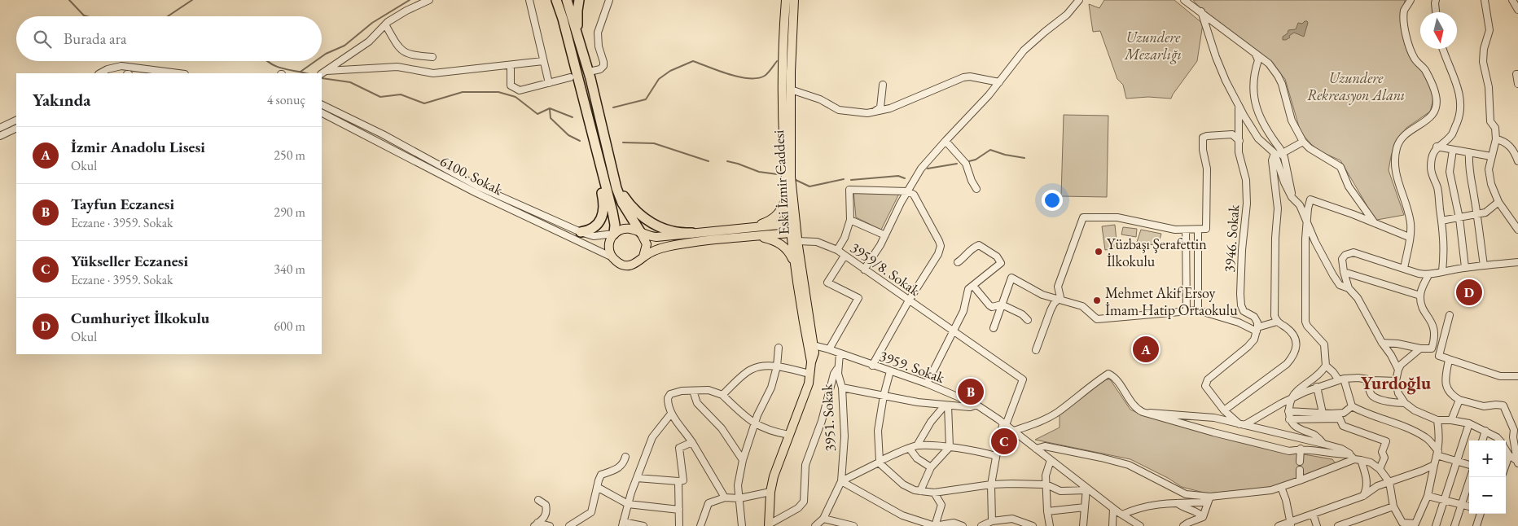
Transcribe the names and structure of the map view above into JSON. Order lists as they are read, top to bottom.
{
  "streets": {
    "main road": ["6100. Sokak", "Eski İzmir Caddesi"],
    "street": [
      "3946. Sokak",
      "3959/8. Sokak",
      "3959. Sokak",
      "3951. Sokak"
    ]
  },
  "crossings": [
    ["6100. Sokak", "Eski İzmir Caddesi"],
    ["6100. Sokak", "3959/8. Sokak"],
    ["Eski İzmir Caddesi", "3959/8. Sokak"],
    ["Eski İzmir Caddesi", "3959. Sokak"],
    ["3959/8. Sokak", "3959. Sokak"],
    ["3959. Sokak", "3951. Sokak"]
  ],
  "districts": ["Yurdoğlu"],
  "parks": ["Uzundere Mezarlığı", "Uzundere Rekreasyon Alanı"],
  "places": ["Yüzbaşı Şerafettin İlkokulu", "Mehmet Akif Ersoy İmam Hatip Ortaokulu"],
  "north": "bottom",
  "page": {
    "search": "Burada ara",
    "heading": ["Yakında", "4 sonuç"],
    "list": [
      {
        "mark": "A",
        "name": "İzmir Anadolu Lisesi",
        "note": "Okul",
        "value": "250 m"
      },
      {
        "mark": "B",
        "name": "Tayfun Eczanesi",
        "note": "Eczane · 3959. Sokak",
        "value": "290 m"
      },
      {
        "mark": "C",
        "name": "Yükseller Eczanesi",
        "note": "Eczane · 3959. Sokak",
        "value": "340 m"
      },
      {
        "mark": "D",
        "name": "Cumhuriyet İlkokulu",
        "note": "Okul",
        "value": "600 m"
      }
    ],
    "pins": [
      "D",
      "A",
      "B",
      "C"
    ],
    "map_buttons": ["+", "−"]
  }
}
